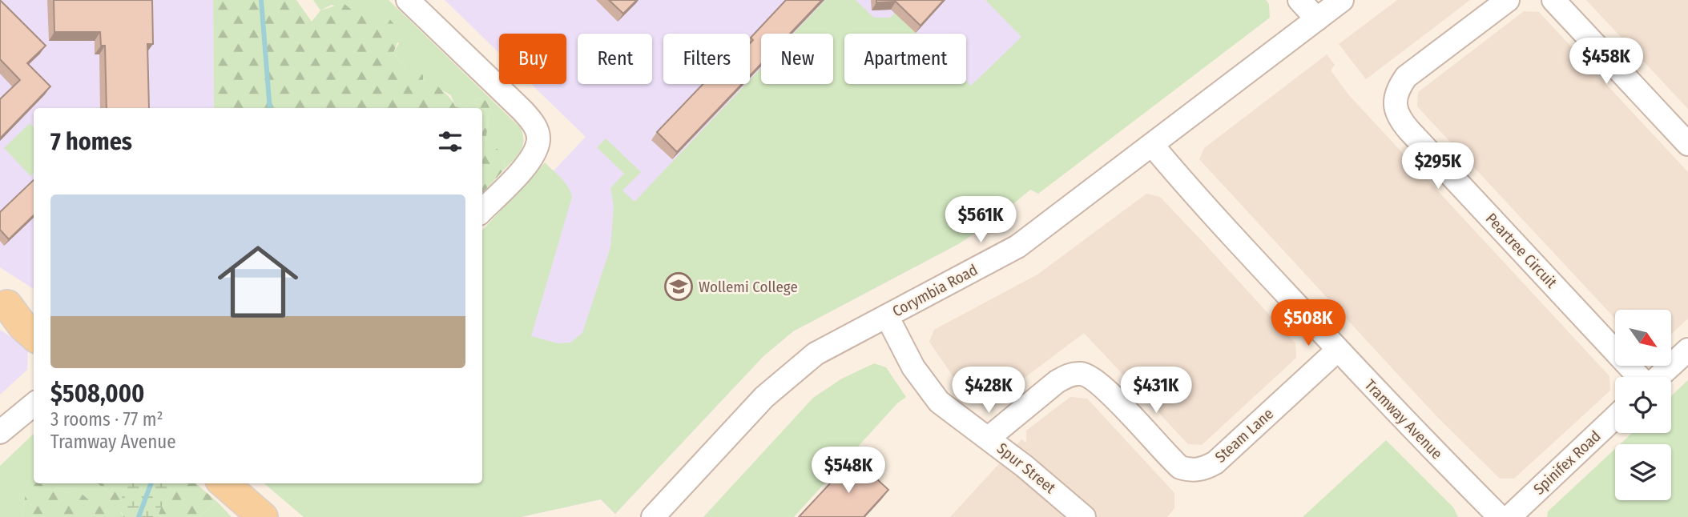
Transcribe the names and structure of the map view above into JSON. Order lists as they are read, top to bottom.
{
  "streets": {
    "street": [
      "Peartree Circuit",
      "Corymbia Road",
      "Tramway Avenue",
      "Steam Lane",
      "Spinifex Road",
      "Spur Street"
    ]
  },
  "crossings": [
    ["Corymbia Road", "Tramway Avenue"],
    ["Corymbia Road", "Spur Street"],
    ["Tramway Avenue", "Steam Lane"],
    ["Steam Lane", "Spur Street"]
  ],
  "places": {
    "school or university": ["Wollemi College"]
  },
  "north": "bottom right",
  "page": {
    "chip": [
      "Buy",
      "Rent",
      "Filters",
      "New",
      "Apartment"
    ],
    "price": [
      "$458K",
      "$295K",
      "$561K",
      "$508K",
      "$428K",
      "$431K",
      "$548K"
    ],
    "heading": "7 homes",
    "list": [
      {
        "name": "$508,000",
        "note": "3 rooms · 77 m² · Tramway Avenue"
      }
    ]
  }
}
